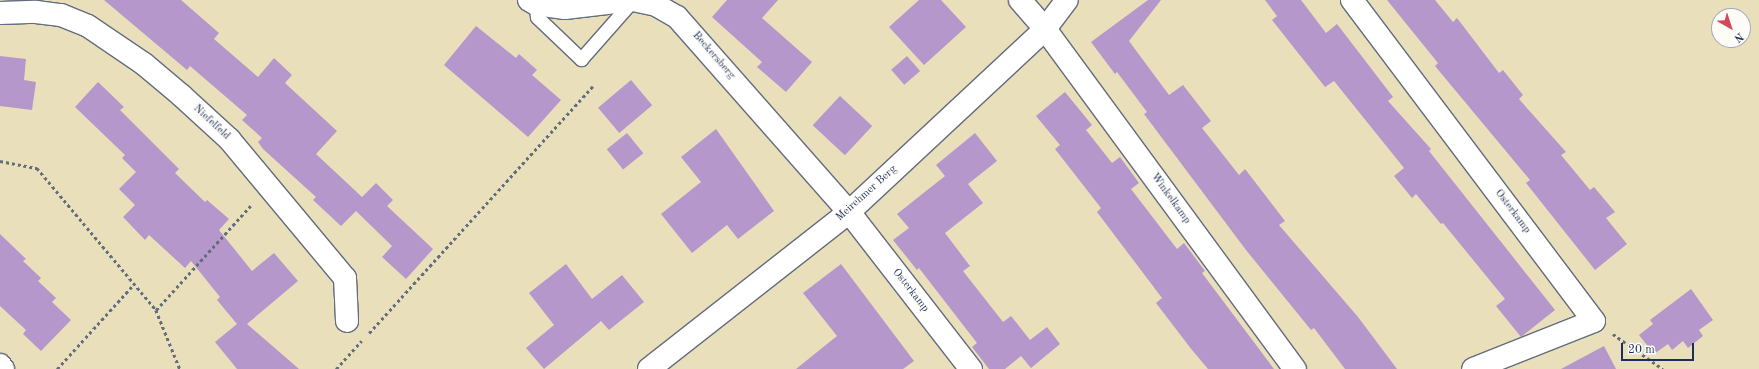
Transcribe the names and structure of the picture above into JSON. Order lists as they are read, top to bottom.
{
  "streets": {
    "street": [
      "Beckersberg",
      "Niefelfeld",
      "Meirehmer Berg",
      "Winkelkamp",
      "Osterkamp"
    ]
  },
  "crossings": [
    ["Beckersberg", "Meirehmer Berg"],
    ["Beckersberg", "Osterkamp"],
    ["Meirehmer Berg", "Winkelkamp"],
    ["Meirehmer Berg", "Osterkamp"]
  ],
  "scale_bar": "20 m",
  "north": "bottom right"
}
